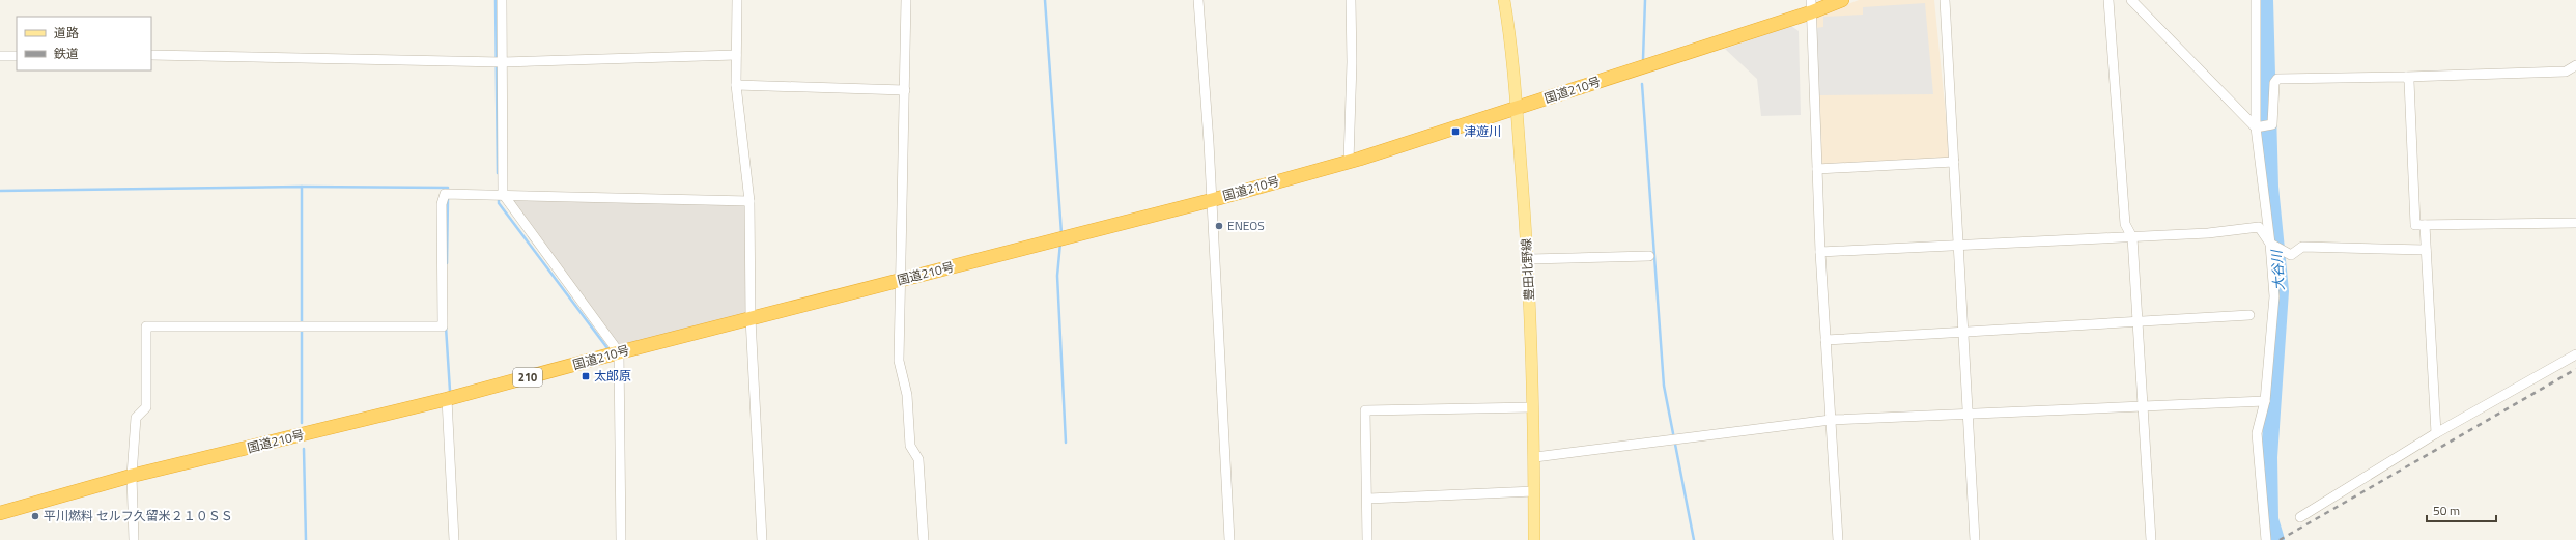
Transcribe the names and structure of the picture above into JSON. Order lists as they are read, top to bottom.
{
  "streets": {
    "highway": ["国道210号", "210"],
    "main road": ["豊田北野線"]
  },
  "crossings": [
    ["国道210号", "豊田北野線"]
  ],
  "water": ["大谷川"],
  "places": {
    "transit": ["津遊川", "太郎原"],
    "other": ["ENEOS", "平川燃料 セルフ久留米２１０ＳＳ"]
  },
  "legend": ["道路", "鉄道"],
  "scale_bar": "50 m"
}
